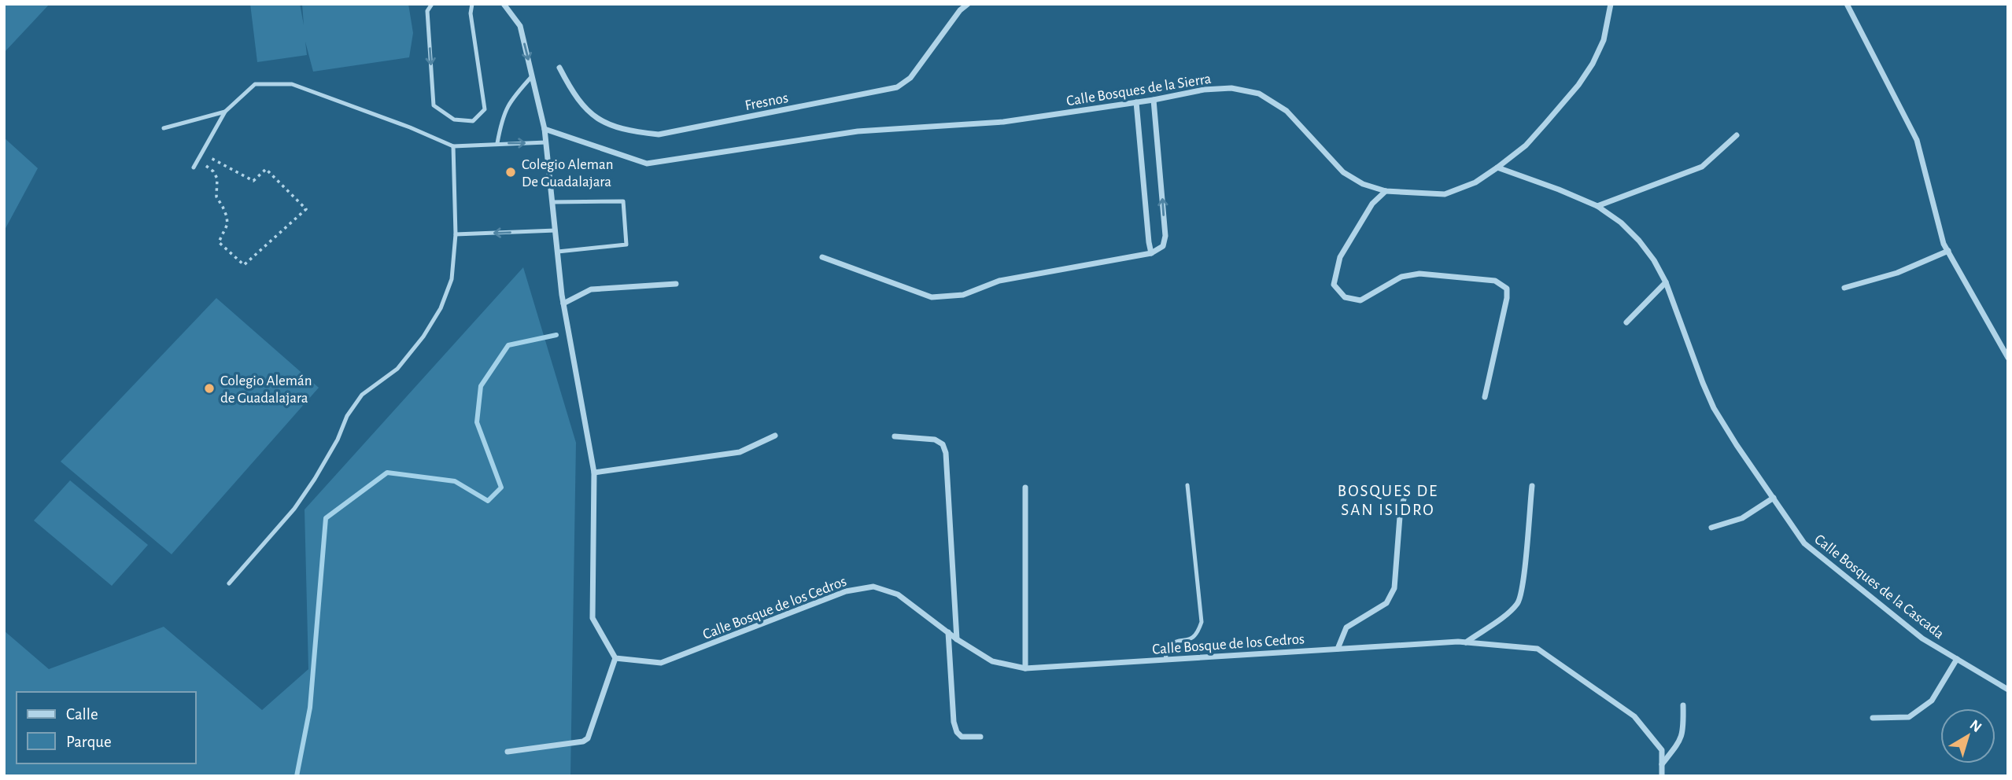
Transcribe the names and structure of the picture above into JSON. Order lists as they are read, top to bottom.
{
  "streets": {
    "street": [
      "Calle Bosques de la Sierra",
      "Fresnos",
      "Calle Bosques de la Cascada",
      "Calle Bosque de los Cedros"
    ]
  },
  "crossings": [
    ["Calle Bosques de la Sierra", "Calle Bosques de la Cascada"]
  ],
  "districts": ["BOSQUES DE SAN ISIDRO"],
  "places": ["Colegio Aleman De Guadalajara", "Colegio Alemán de Guadalajara"],
  "legend": ["Calle", "Parque"],
  "north": "top right"
}
